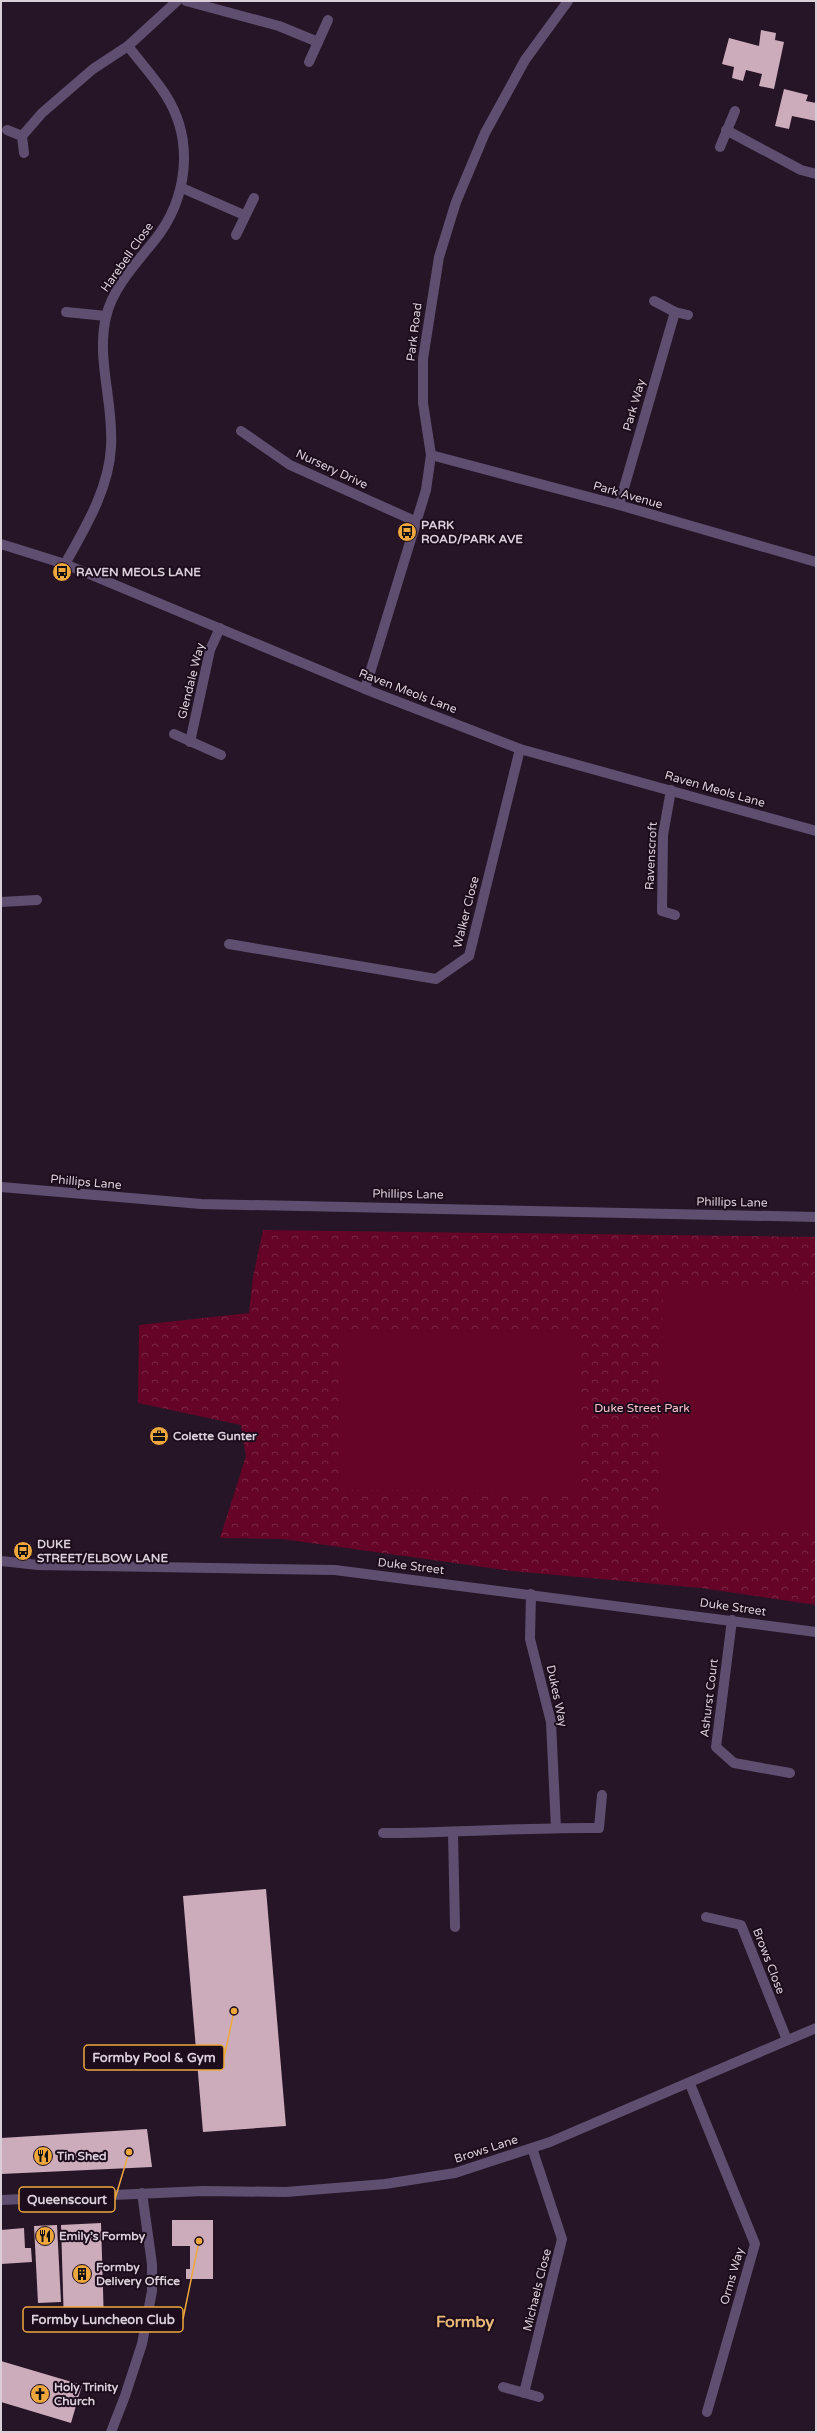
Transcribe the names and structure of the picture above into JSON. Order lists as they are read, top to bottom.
{
  "streets": {
    "street": [
      "Harebell Close",
      "Park Road",
      "Park Way",
      "Nursery Drive",
      "Park Avenue",
      "Glendale Way",
      "Raven Meols Lane",
      "Ravenscroft",
      "Walker Close",
      "Phillips Lane",
      "Duke Street",
      "Dukes Way",
      "Ashurst Court",
      "Brows Close",
      "Brows Lane",
      "Orms Way",
      "Michaels Close"
    ]
  },
  "crossings": [
    ["Harebell Close", "Raven Meols Lane"],
    ["Park Road", "Nursery Drive"],
    ["Park Road", "Park Avenue"],
    ["Park Road", "Raven Meols Lane"],
    ["Park Way", "Park Avenue"],
    ["Glendale Way", "Raven Meols Lane"],
    ["Raven Meols Lane", "Ravenscroft"],
    ["Raven Meols Lane", "Walker Close"],
    ["Duke Street", "Dukes Way"],
    ["Duke Street", "Ashurst Court"],
    ["Brows Close", "Brows Lane"],
    ["Brows Lane", "Orms Way"],
    ["Brows Lane", "Michaels Close"]
  ],
  "districts": ["Formby"],
  "parks": ["Duke Street Park"],
  "places": {
    "bus stop": ["PARK ROAD/PARK AVE", "RAVEN MEOLS LANE", "DUKE STREET/ELBOW LANE"],
    "office": ["Colette Gunter"],
    "other": ["Formby Pool & Gym", "Queenscourt", "Formby Luncheon Club"],
    "restaurant": ["Tin Shed", "Emily’s Formby"],
    "building": ["Formby Delivery Office"],
    "church": ["Holy Trinity Church"]
  }
}
